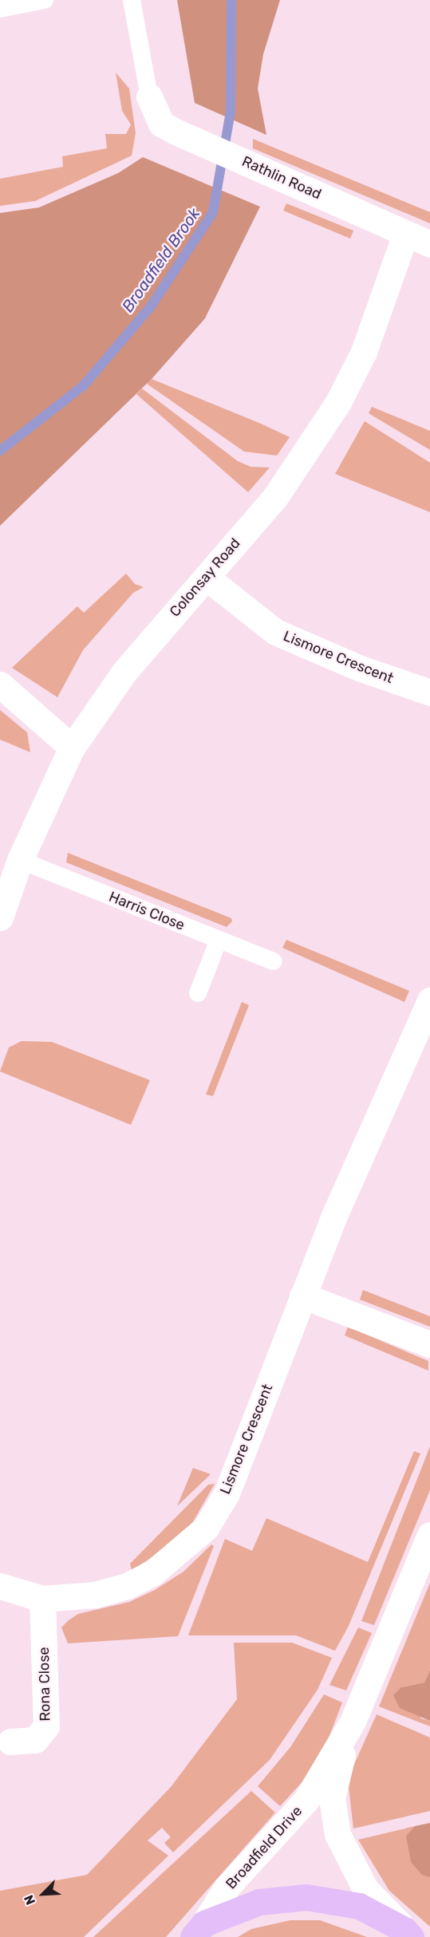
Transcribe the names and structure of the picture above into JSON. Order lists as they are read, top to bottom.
{
  "streets": {
    "street": [
      "Rathlin Road",
      "Colonsay Road",
      "Lismore Crescent",
      "Rona Close",
      "Broadfield Drive"
    ],
    "lane": ["Harris Close"]
  },
  "crossings": [
    ["Rathlin Road", "Colonsay Road"],
    ["Colonsay Road", "Lismore Crescent"],
    ["Colonsay Road", "Harris Close"],
    ["Lismore Crescent", "Rona Close"]
  ],
  "water": ["Broadfield Brook"],
  "north": "bottom left"
}
